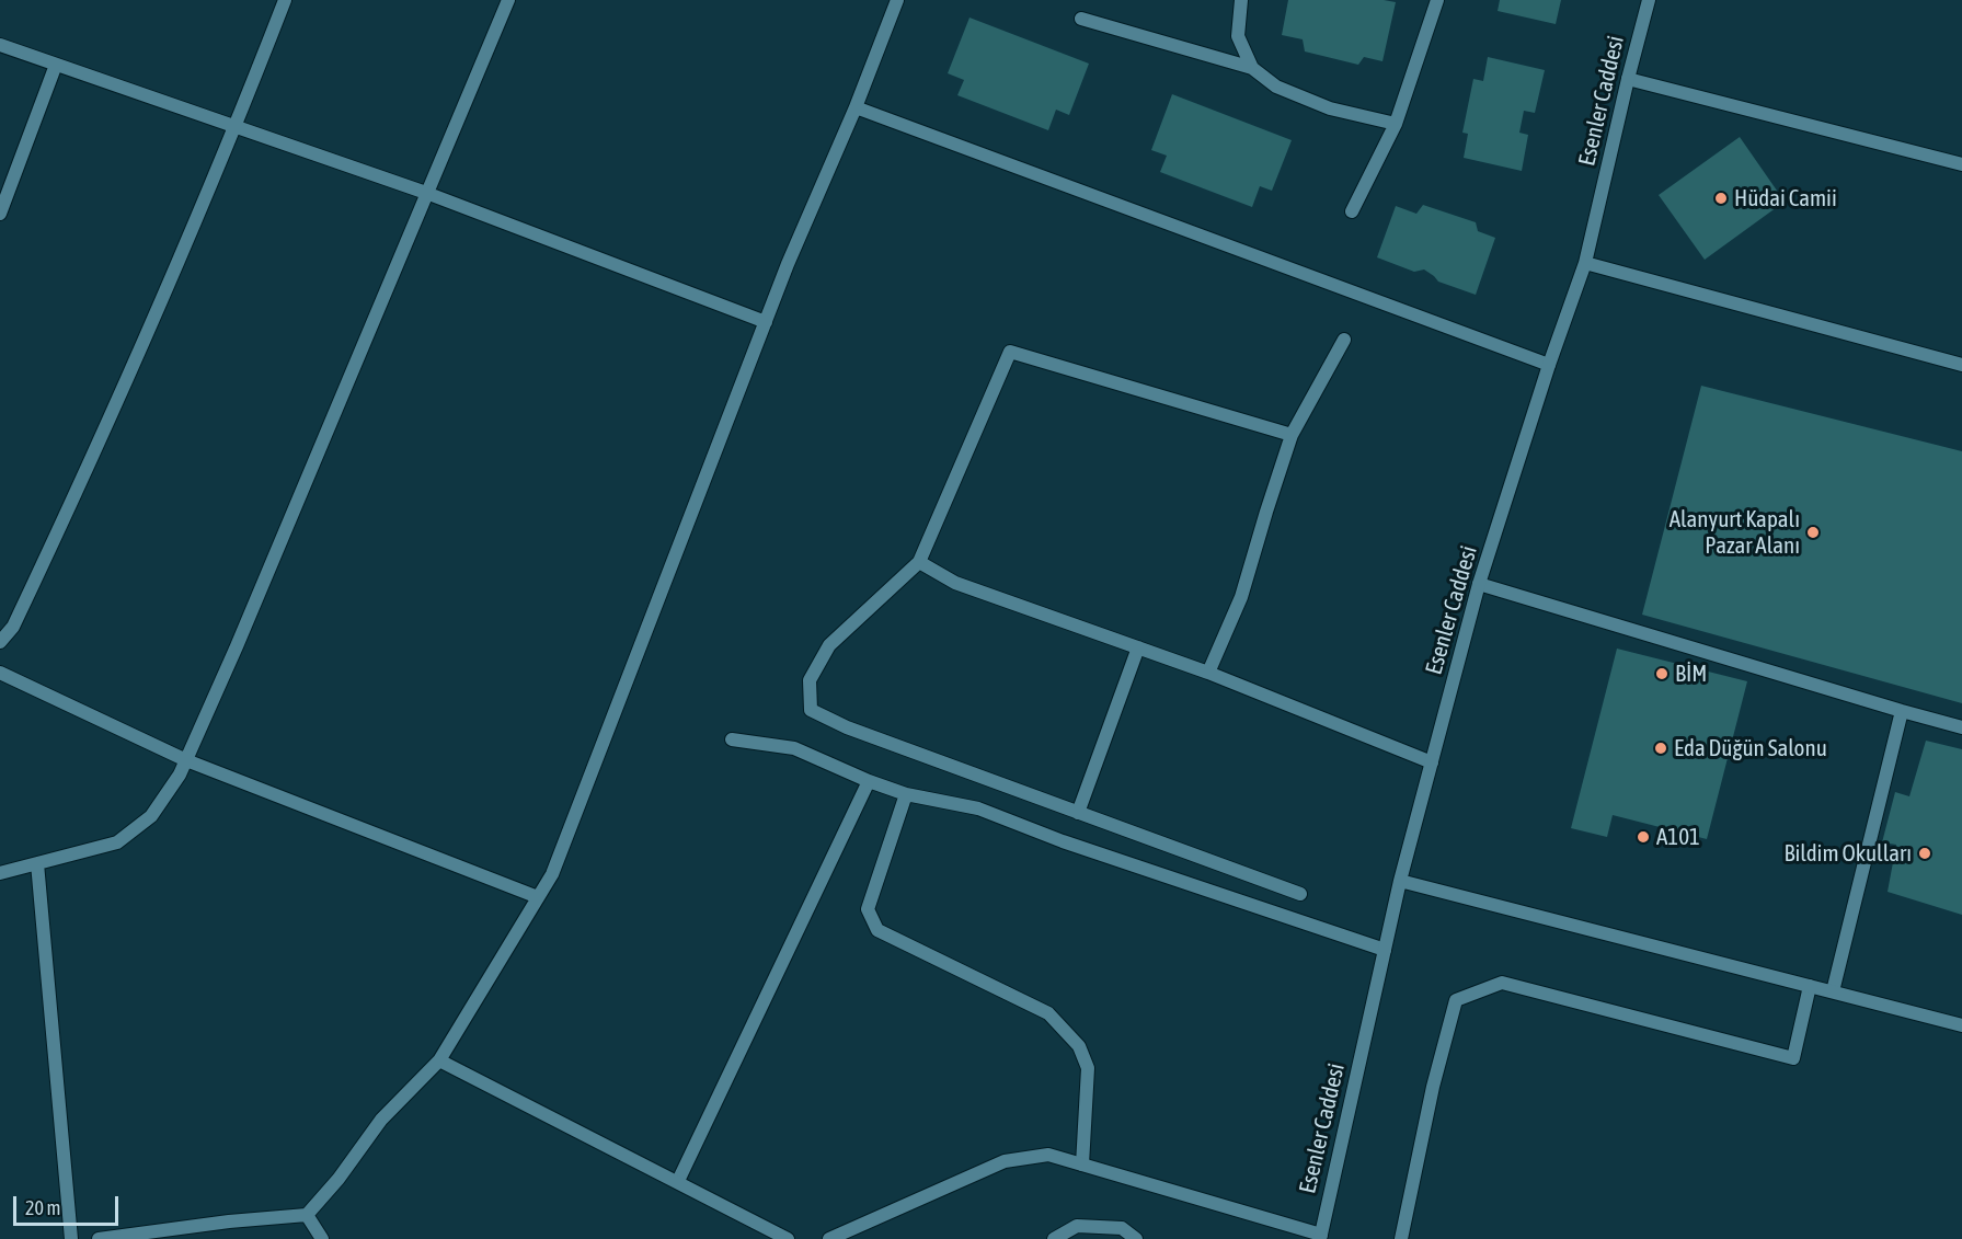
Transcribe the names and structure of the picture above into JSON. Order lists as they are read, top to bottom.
{
  "streets": {
    "street": ["Esenler Caddesi"]
  },
  "places": [
    "Hüdai Camii",
    "Alanyurt Kapalı Pazar Alanı",
    "BİM",
    "Eda Düğün Salonu",
    "A101",
    "Bildim Okulları"
  ],
  "scale_bar": "20 m"
}
